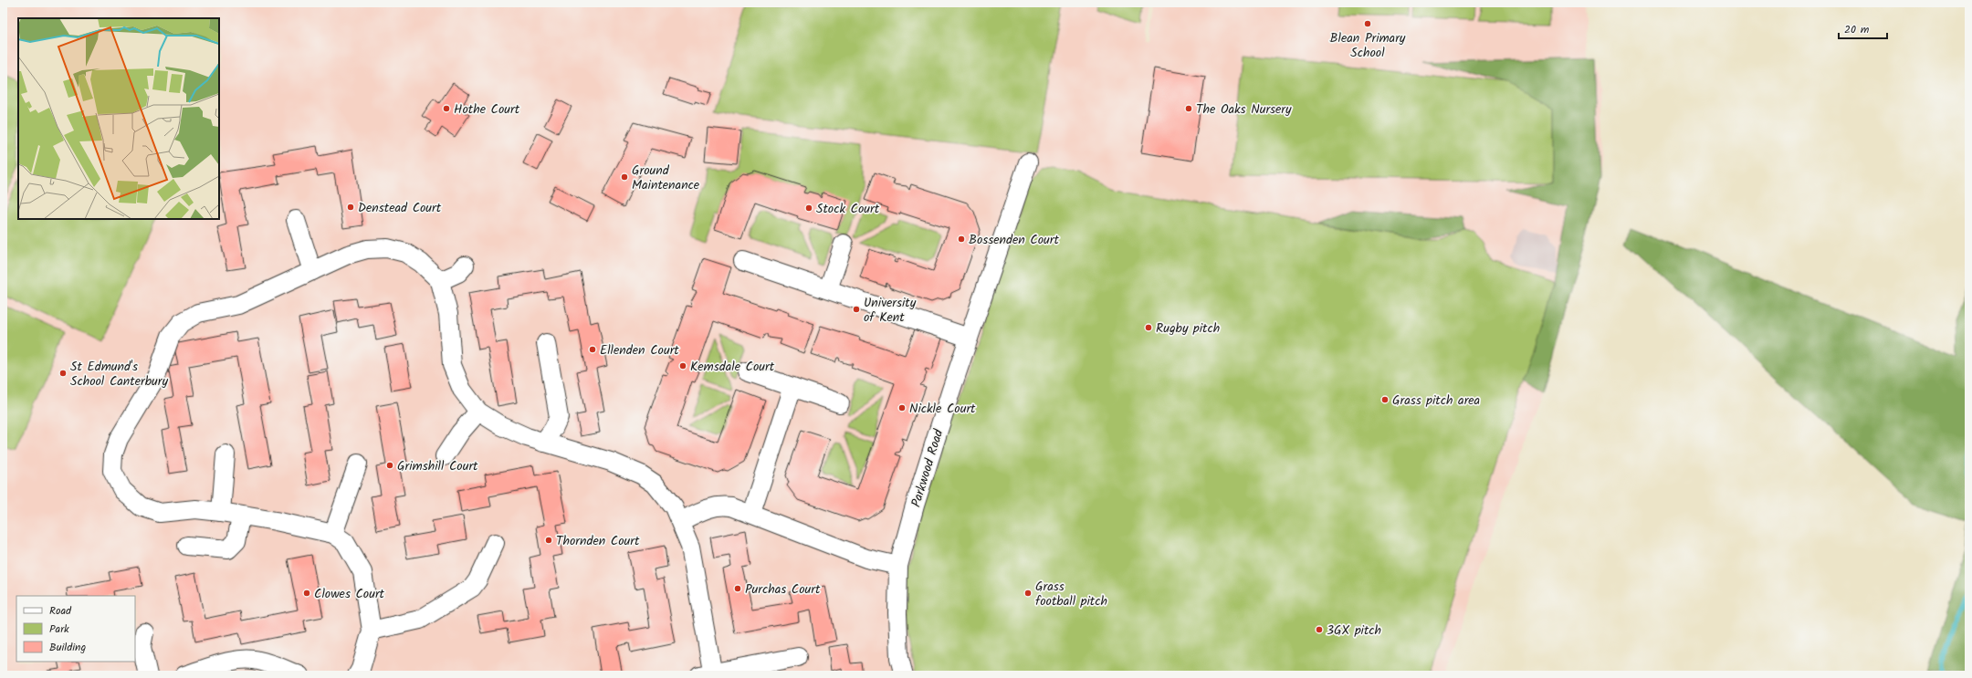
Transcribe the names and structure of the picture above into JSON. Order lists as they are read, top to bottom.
{
  "streets": {
    "street": ["Parkwood Road"]
  },
  "places": [
    "Blean Primary School",
    "Hothe Court",
    "The Oaks Nursery",
    "Ground Maintenance",
    "Denstead Court",
    "Stock Court",
    "Bossenden Court",
    "University of Kent",
    "Rugby pitch",
    "Ellenden Court",
    "Kemsdale Court",
    "St Edmund's School Canterbury",
    "Grass pitch area",
    "Nickle Court",
    "Grimshill Court",
    "Thornden Court",
    "Purchas Court",
    "Clowes Court",
    "Grass football pitch",
    "3GX pitch"
  ],
  "legend": ["Road", "Park", "Building"],
  "scale_bar": "20 m"
}
